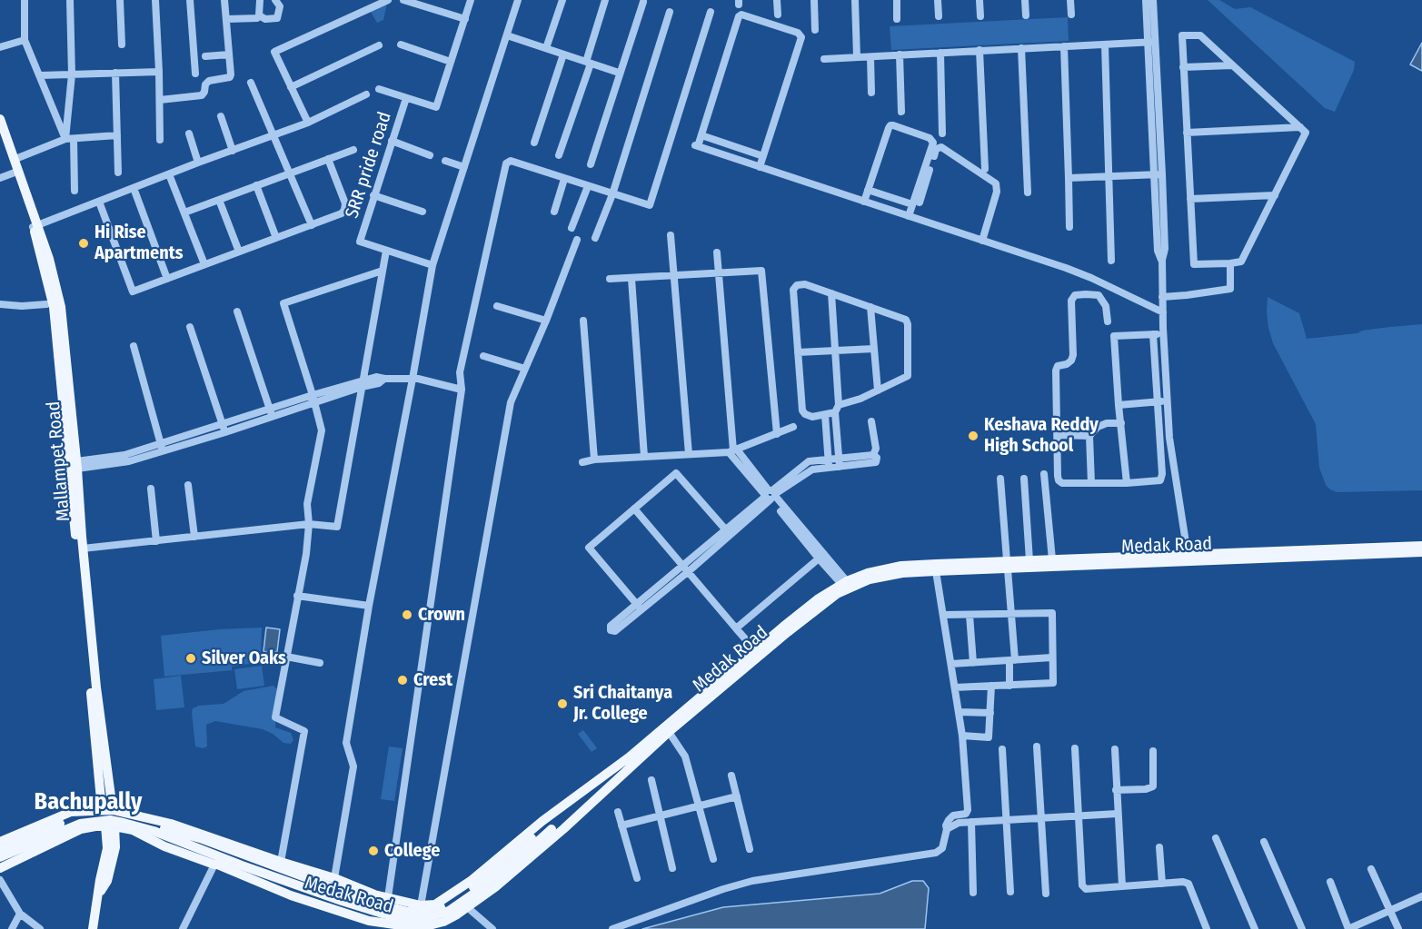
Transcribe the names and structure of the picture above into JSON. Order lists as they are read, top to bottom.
{
  "streets": {
    "main road": ["Mallampet Road", "Medak Road"],
    "street": ["SRR pride road"]
  },
  "crossings": [
    ["Mallampet Road", "Medak Road"]
  ],
  "districts": ["Bachupally"],
  "places": [
    "Hi Rise Apartments",
    "Keshava Reddy High School",
    "Crown",
    "Silver Oaks",
    "Crest",
    "Sri Chaitanya Jr. College",
    "College"
  ]
}
